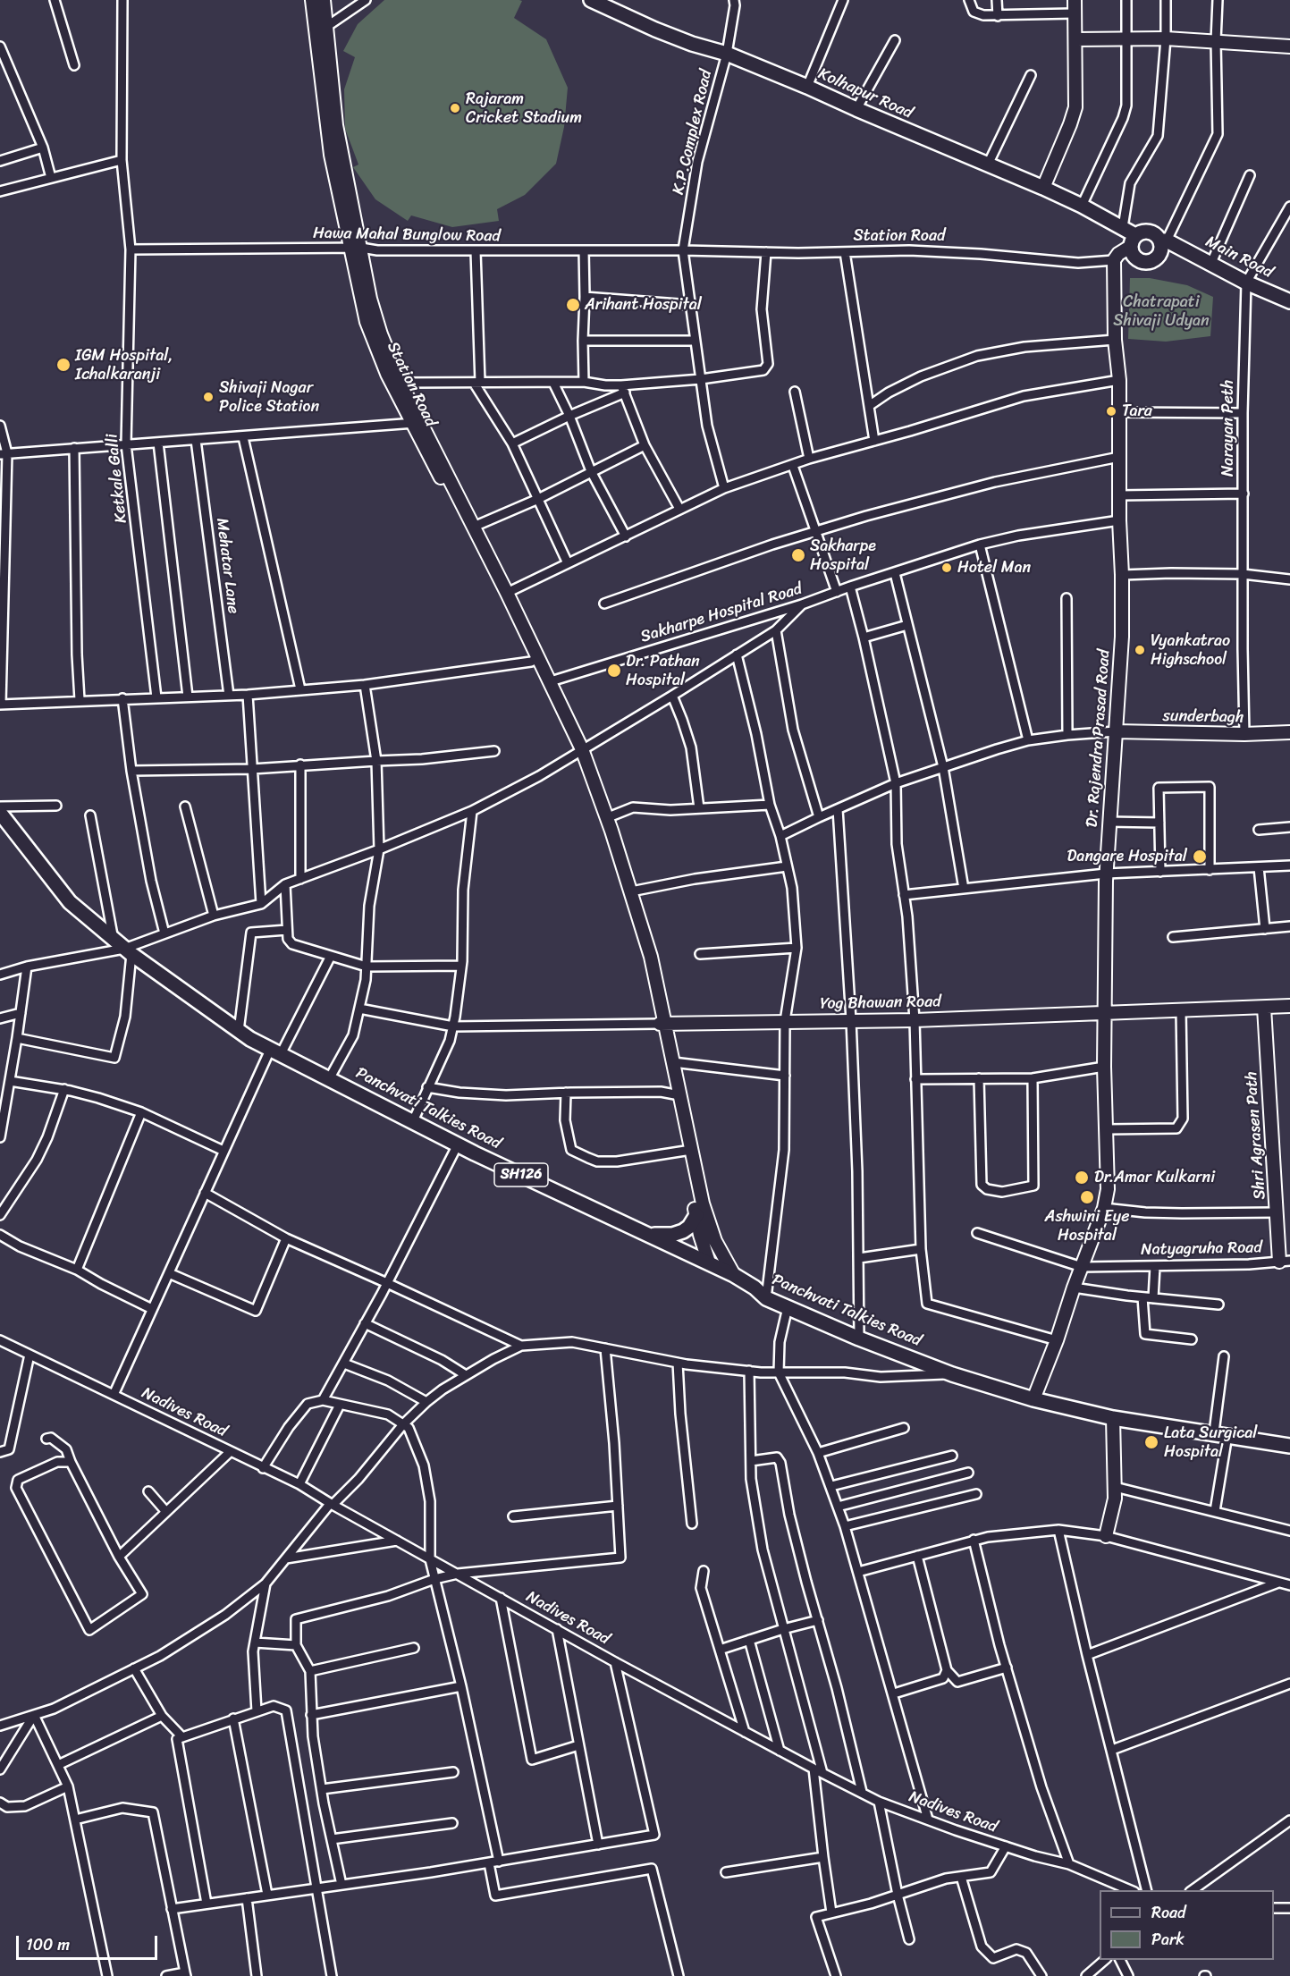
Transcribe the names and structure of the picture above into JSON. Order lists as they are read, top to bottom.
{
  "streets": {
    "main road": [
      "Kolhapur Road",
      "Station Road",
      "Main Road",
      "sunderbagh",
      "Dr. Rajendra Prasad Road",
      "Yog Bhawan Road",
      "Panchvati Talkies Road",
      "Shri Agrasen Path",
      "SH126"
    ],
    "street": [
      "K.P.Complex Road",
      "Hawa Mahal Bunglow Road",
      "Narayan Peth",
      "Ketkale Galli",
      "Mehatar Lane",
      "Sakharpe Hospital Road",
      "Natyagruha Road",
      "Nadives Road"
    ]
  },
  "crossings": [
    ["Kolhapur Road", "K.P.Complex Road"],
    ["Kolhapur Road", "Main Road"],
    ["K.P.Complex Road", "Hawa Mahal Bunglow Road"],
    ["K.P.Complex Road", "Station Road"],
    ["Hawa Mahal Bunglow Road", "Station Road"],
    ["Hawa Mahal Bunglow Road", "Ketkale Galli"],
    ["Station Road", "Sakharpe Hospital Road"],
    ["Station Road", "Dr. Rajendra Prasad Road"],
    ["Main Road", "Narayan Peth"],
    ["Narayan Peth", "sunderbagh"],
    ["Sakharpe Hospital Road", "Dr. Rajendra Prasad Road"],
    ["sunderbagh", "Dr. Rajendra Prasad Road"],
    ["Dr. Rajendra Prasad Road", "Yog Bhawan Road"],
    ["Dr. Rajendra Prasad Road", "Panchvati Talkies Road"],
    ["Dr. Rajendra Prasad Road", "Natyagruha Road"],
    ["Yog Bhawan Road", "Shri Agrasen Path"],
    ["Panchvati Talkies Road", "SH126"],
    ["Shri Agrasen Path", "Natyagruha Road"]
  ],
  "parks": ["Chatrapati Shivaji Udyan"],
  "places": [
    "Rajaram Cricket Stadium",
    "Arihant Hospital",
    "IGM Hospital, Ichalkaranji",
    "Shivaji Nagar Police Station",
    "Tara",
    "Sakharpe Hospital",
    "Hotel Man",
    "Vyankatrao Highschool",
    "Dr. Pathan Hospital",
    "Dangare Hospital",
    "Dr.Amar Kulkarni",
    "Ashwini Eye Hospital",
    "Lata Surgical Hospital"
  ],
  "legend": ["Road", "Park"],
  "scale_bar": "100 m"
}
